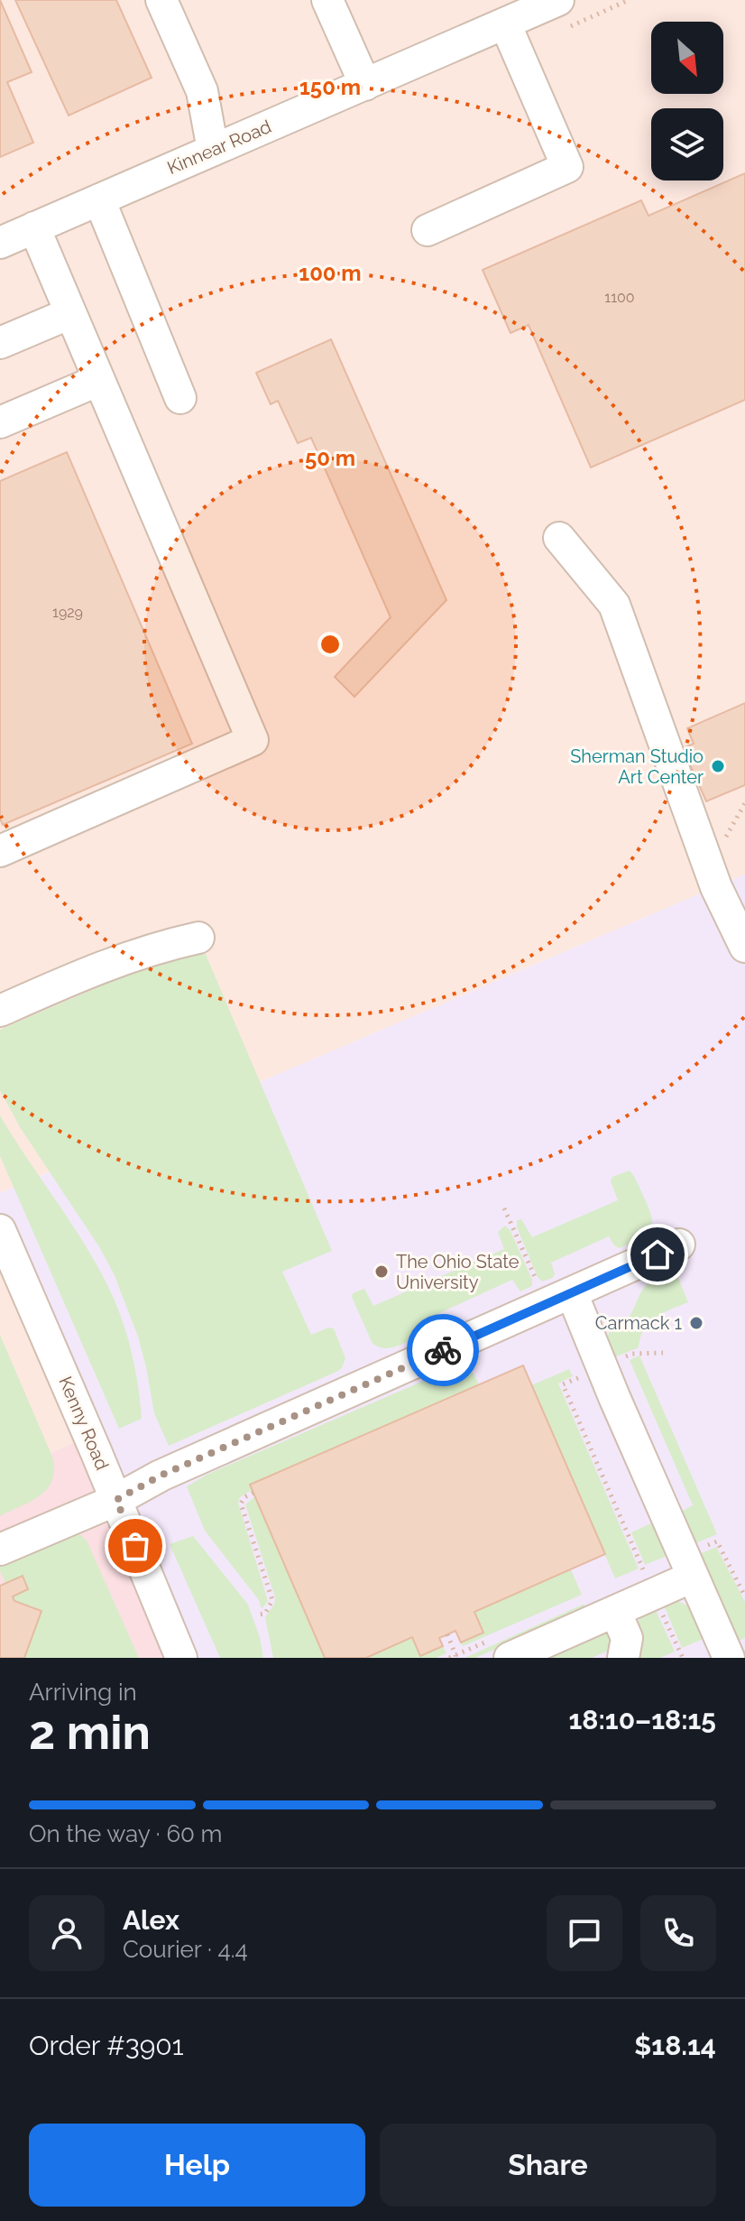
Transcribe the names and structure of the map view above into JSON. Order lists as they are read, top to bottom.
{
  "streets": {
    "street": ["Kinnear Road", "Kenny Road"]
  },
  "places": ["Sherman Studio Art Center", "The Ohio State University", "Carmack 1"],
  "house_numbers": ["1100", "1929"],
  "north": "bottom right",
  "page": {
    "heading": ["2 min", "Arriving in", "18:10–18:15"],
    "panel": [
      "Alex",
      "Courier · 4.4",
      "Order #3901",
      "$18.14"
    ],
    "bar": "On the way · 60 m",
    "buttons": ["Help", "Share"]
  },
  "rings": ["150 m", "100 m", "50 m"]
}
